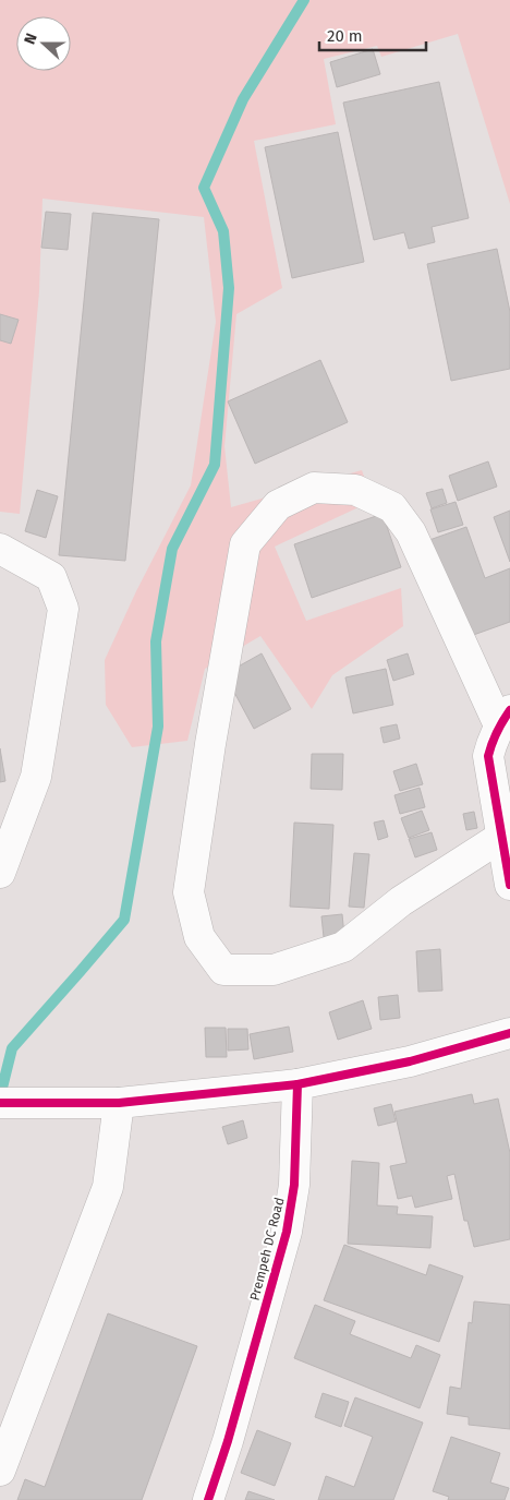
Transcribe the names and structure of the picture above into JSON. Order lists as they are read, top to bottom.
{
  "streets": {
    "street": ["Prempeh DC Road"]
  },
  "scale_bar": "20 m",
  "north": "left"
}
